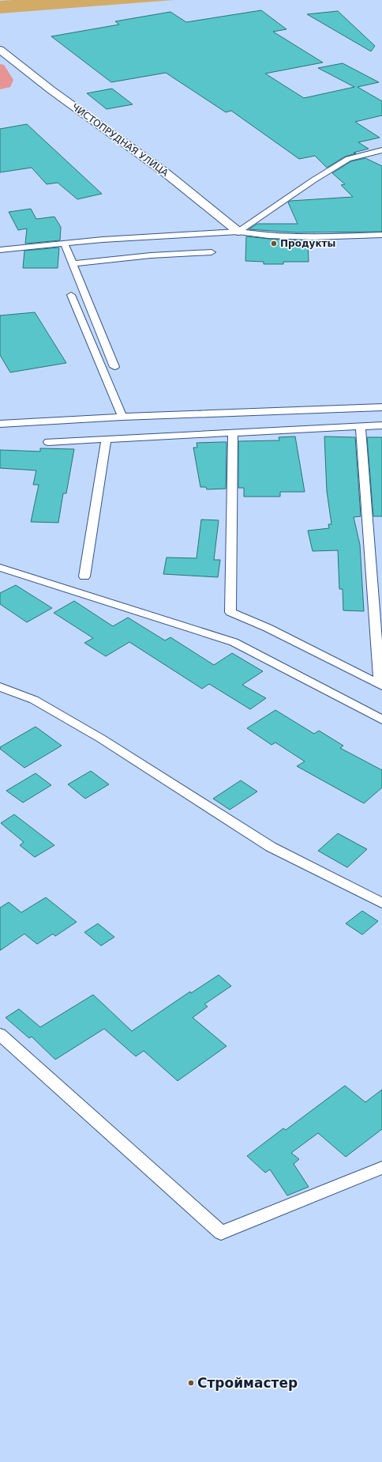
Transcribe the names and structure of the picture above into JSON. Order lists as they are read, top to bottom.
{
  "streets": {
    "street": ["ЧИСТОПРУДНАЯ УЛИЦА"]
  },
  "places": ["Продукты", "Строймастер"]
}
